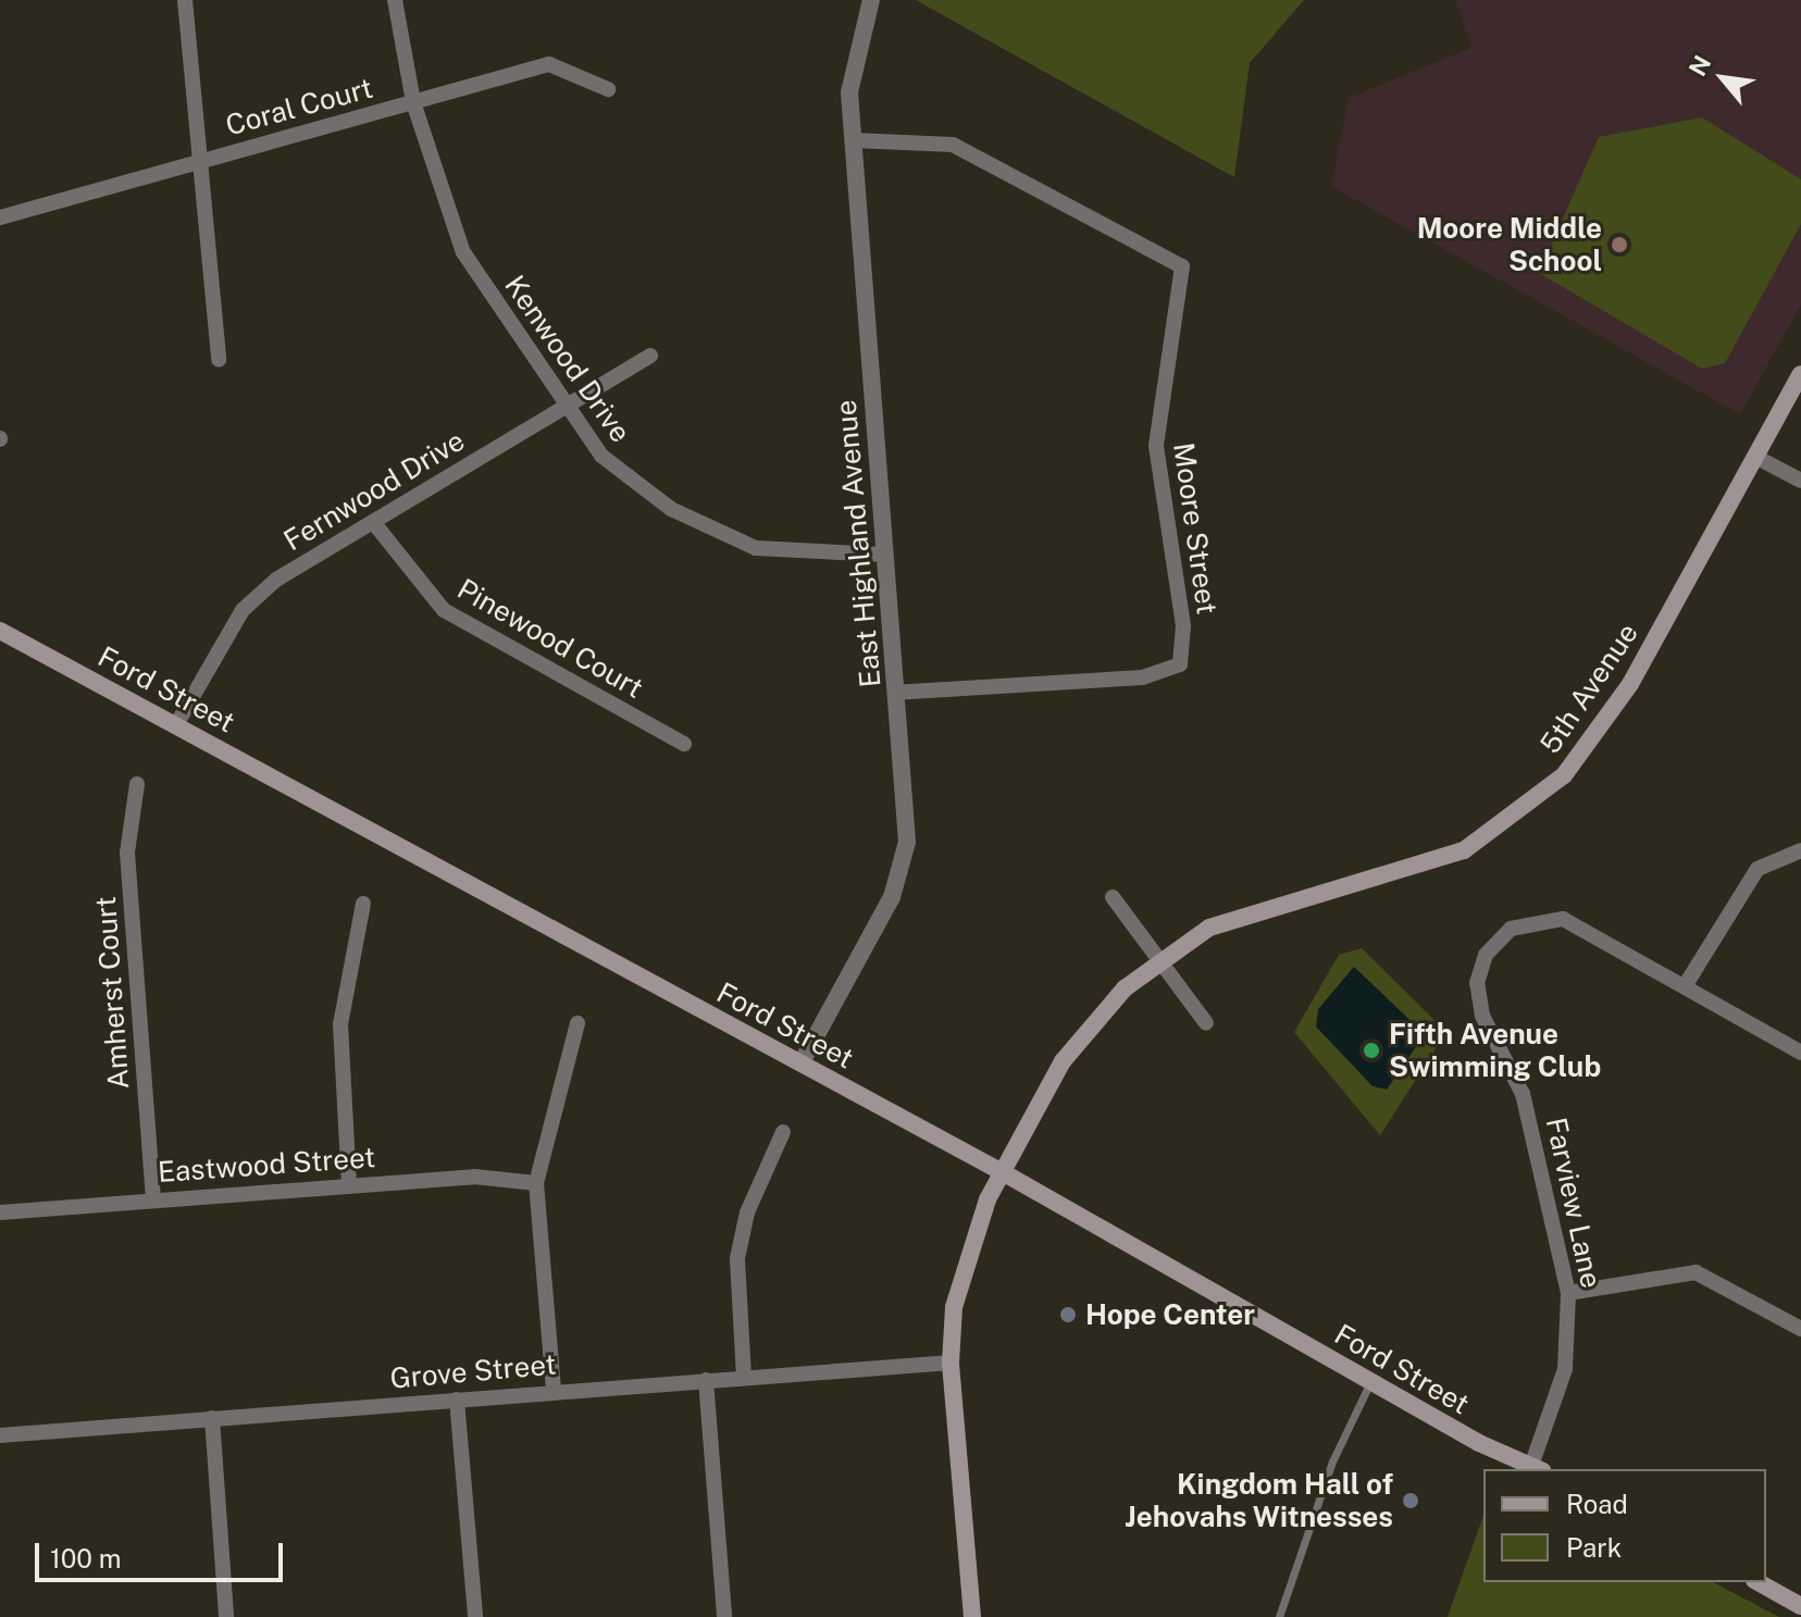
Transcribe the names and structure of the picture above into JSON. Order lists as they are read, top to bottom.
{
  "streets": {
    "main road": ["5th Avenue", "Ford Street"],
    "street": [
      "Coral Court",
      "Kenwood Drive",
      "Fernwood Drive",
      "Moore Street",
      "East Highland Avenue",
      "Pinewood Court",
      "Amherst Court",
      "Eastwood Street",
      "Farview Lane",
      "Grove Street"
    ]
  },
  "crossings": [
    ["Coral Court", "Kenwood Drive"],
    ["Kenwood Drive", "Fernwood Drive"],
    ["Kenwood Drive", "East Highland Avenue"],
    ["Fernwood Drive", "Pinewood Court"],
    ["Fernwood Drive", "Ford Street"],
    ["Moore Street", "East Highland Avenue"],
    ["East Highland Avenue", "Ford Street"],
    ["5th Avenue", "Ford Street"],
    ["Ford Street", "Farview Lane"],
    ["Amherst Court", "Eastwood Street"]
  ],
  "places": [
    "Moore Middle School",
    "Fifth Avenue Swimming Club",
    "Hope Center",
    "Kingdom Hall of Jehovahs Witnesses"
  ],
  "legend": ["Road", "Park"],
  "scale_bar": "100 m",
  "north": "top left"
}
